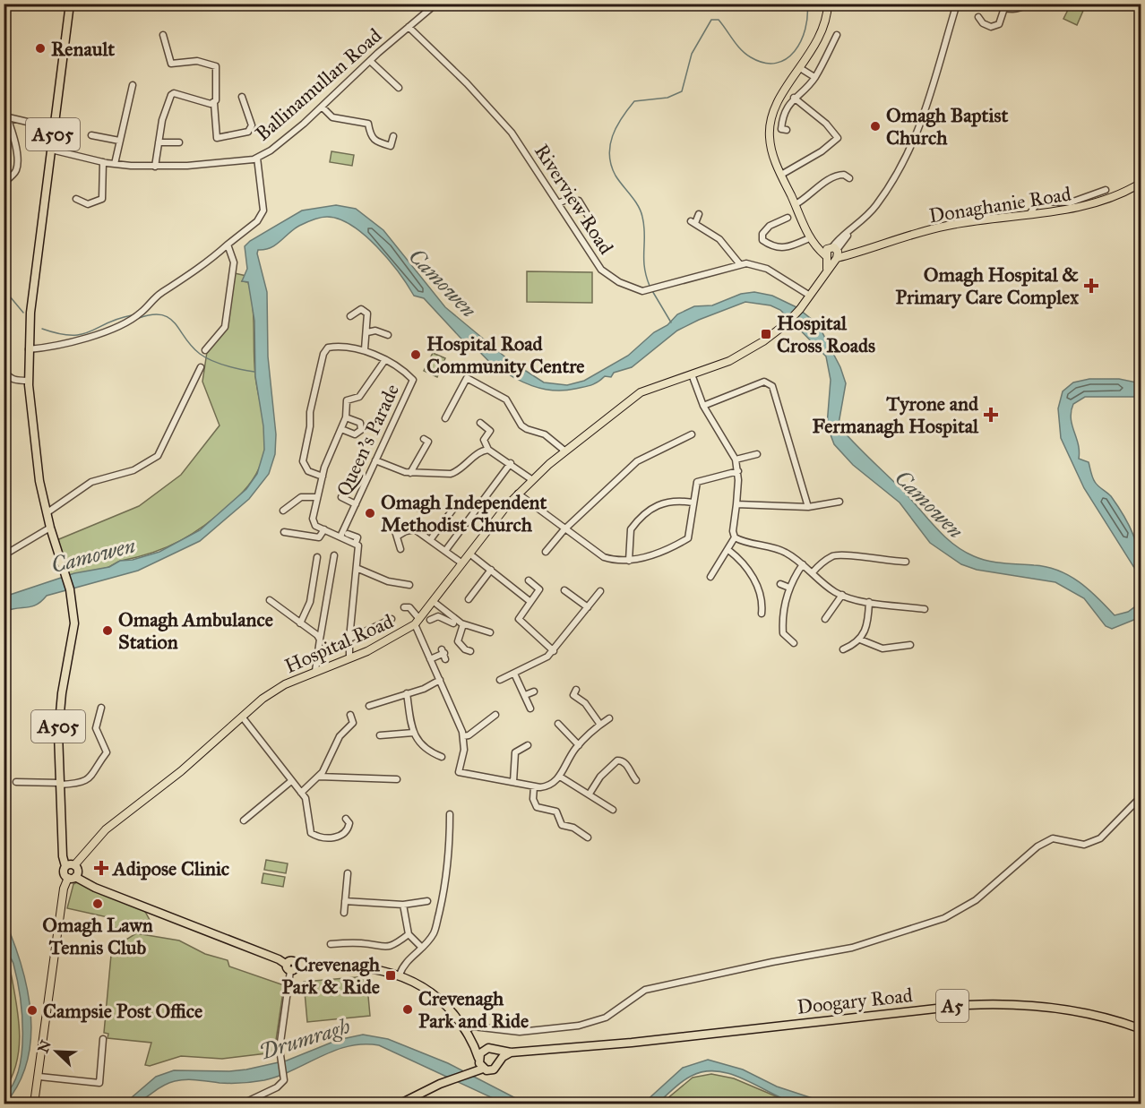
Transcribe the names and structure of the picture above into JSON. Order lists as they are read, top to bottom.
{
  "streets": {
    "highway": ["A505", "Doogary Road", "A5"],
    "main road": ["Donaghanie Road", "Hospital Road"],
    "street": ["Ballinamullan Road", "Riverview Road", "Queen's Parade"]
  },
  "crossings": [
    ["Ballinamullan Road", "A505"],
    ["Ballinamullan Road", "Riverview Road"],
    ["A505", "Hospital Road"],
    ["Doogary Road", "A5"]
  ],
  "water": ["Camowen", "Drumragh"],
  "places": {
    "other": [
      "Renault",
      "Omagh Baptist Church",
      "Hospital Road Community Centre",
      "Omagh Independent Methodist Church",
      "Omagh Ambulance Station",
      "Omagh Lawn Tennis Club",
      "Crevenagh Park and Ride",
      "Campsie Post Office"
    ],
    "health": ["Omagh Hospital & Primary Care Complex", "Tyrone and Fermanagh Hospital", "Adipose Clinic"],
    "transit": ["Hospital Cross Roads", "Crevenagh Park & Ride"]
  },
  "north": "top left"
}
